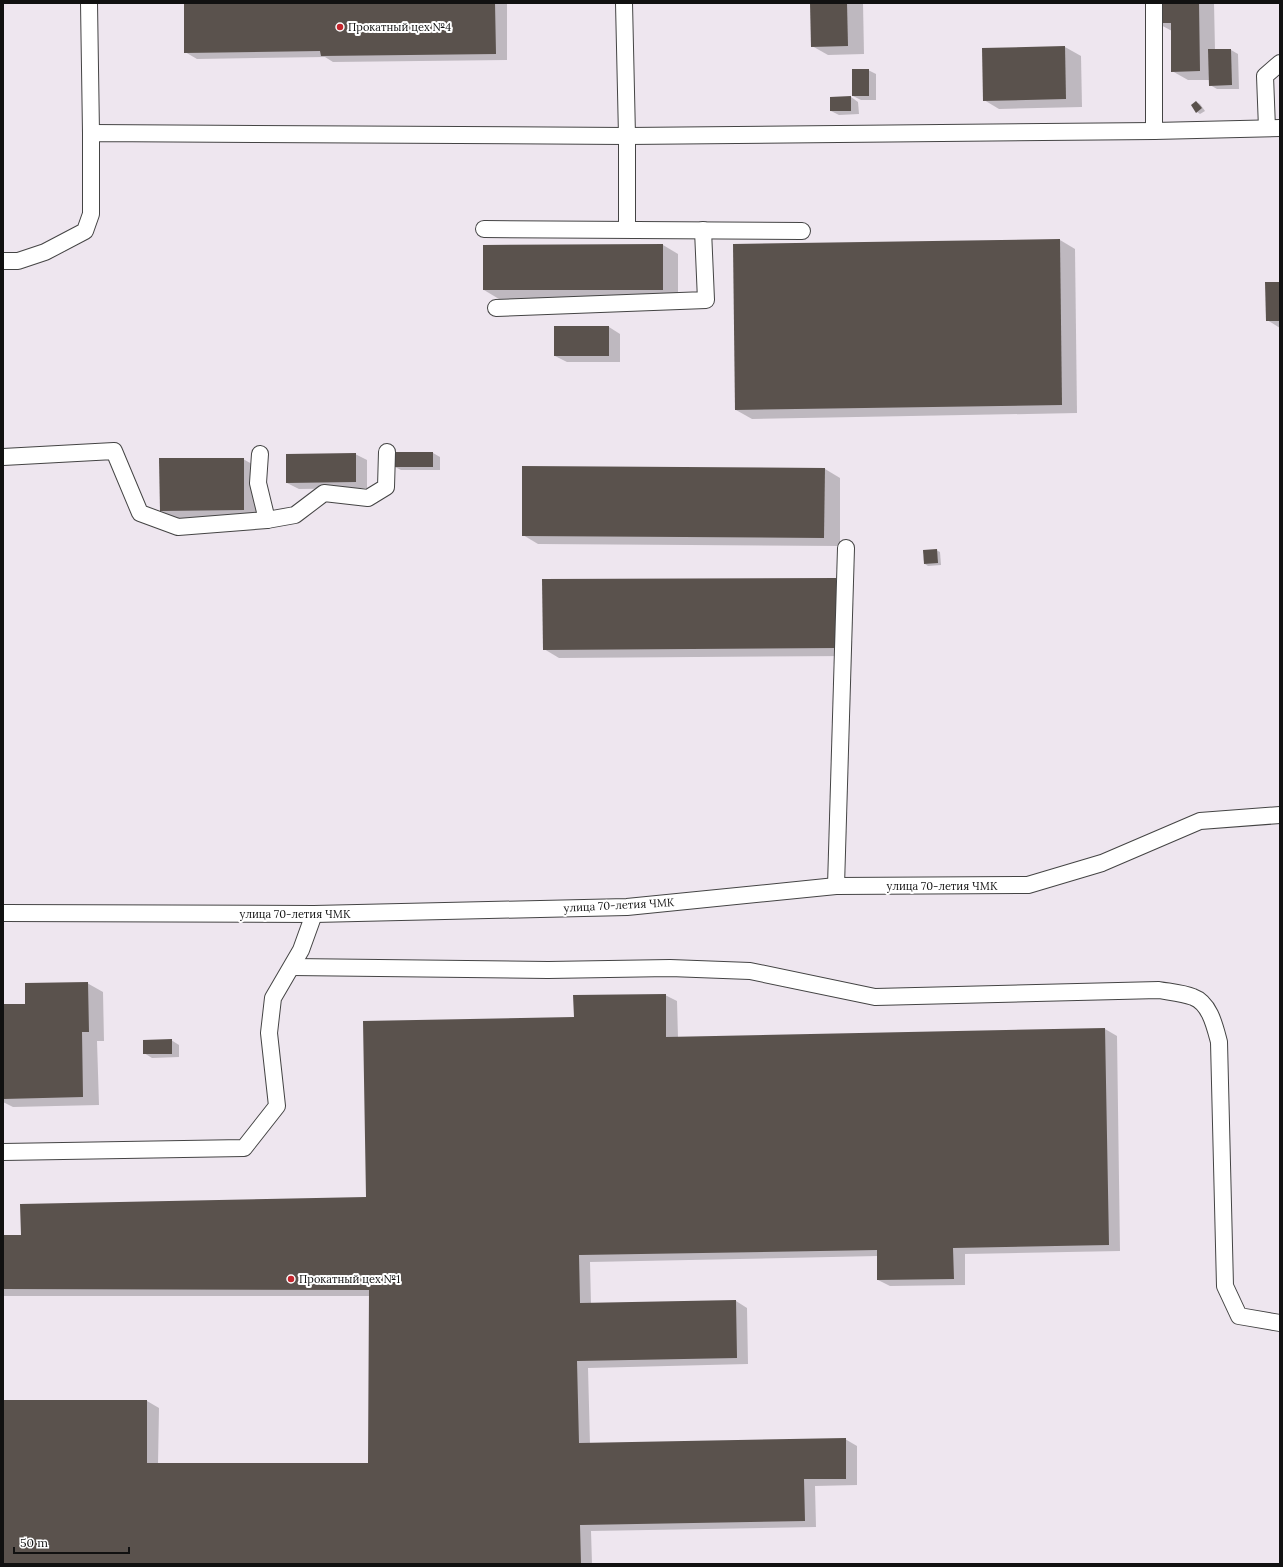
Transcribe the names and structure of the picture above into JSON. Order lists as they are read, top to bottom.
{
  "streets": {
    "street": ["улица 70-летия ЧМК"]
  },
  "places": ["Прокатный цех №4", "Прокатный цех №1"],
  "scale_bar": "50 m"
}
